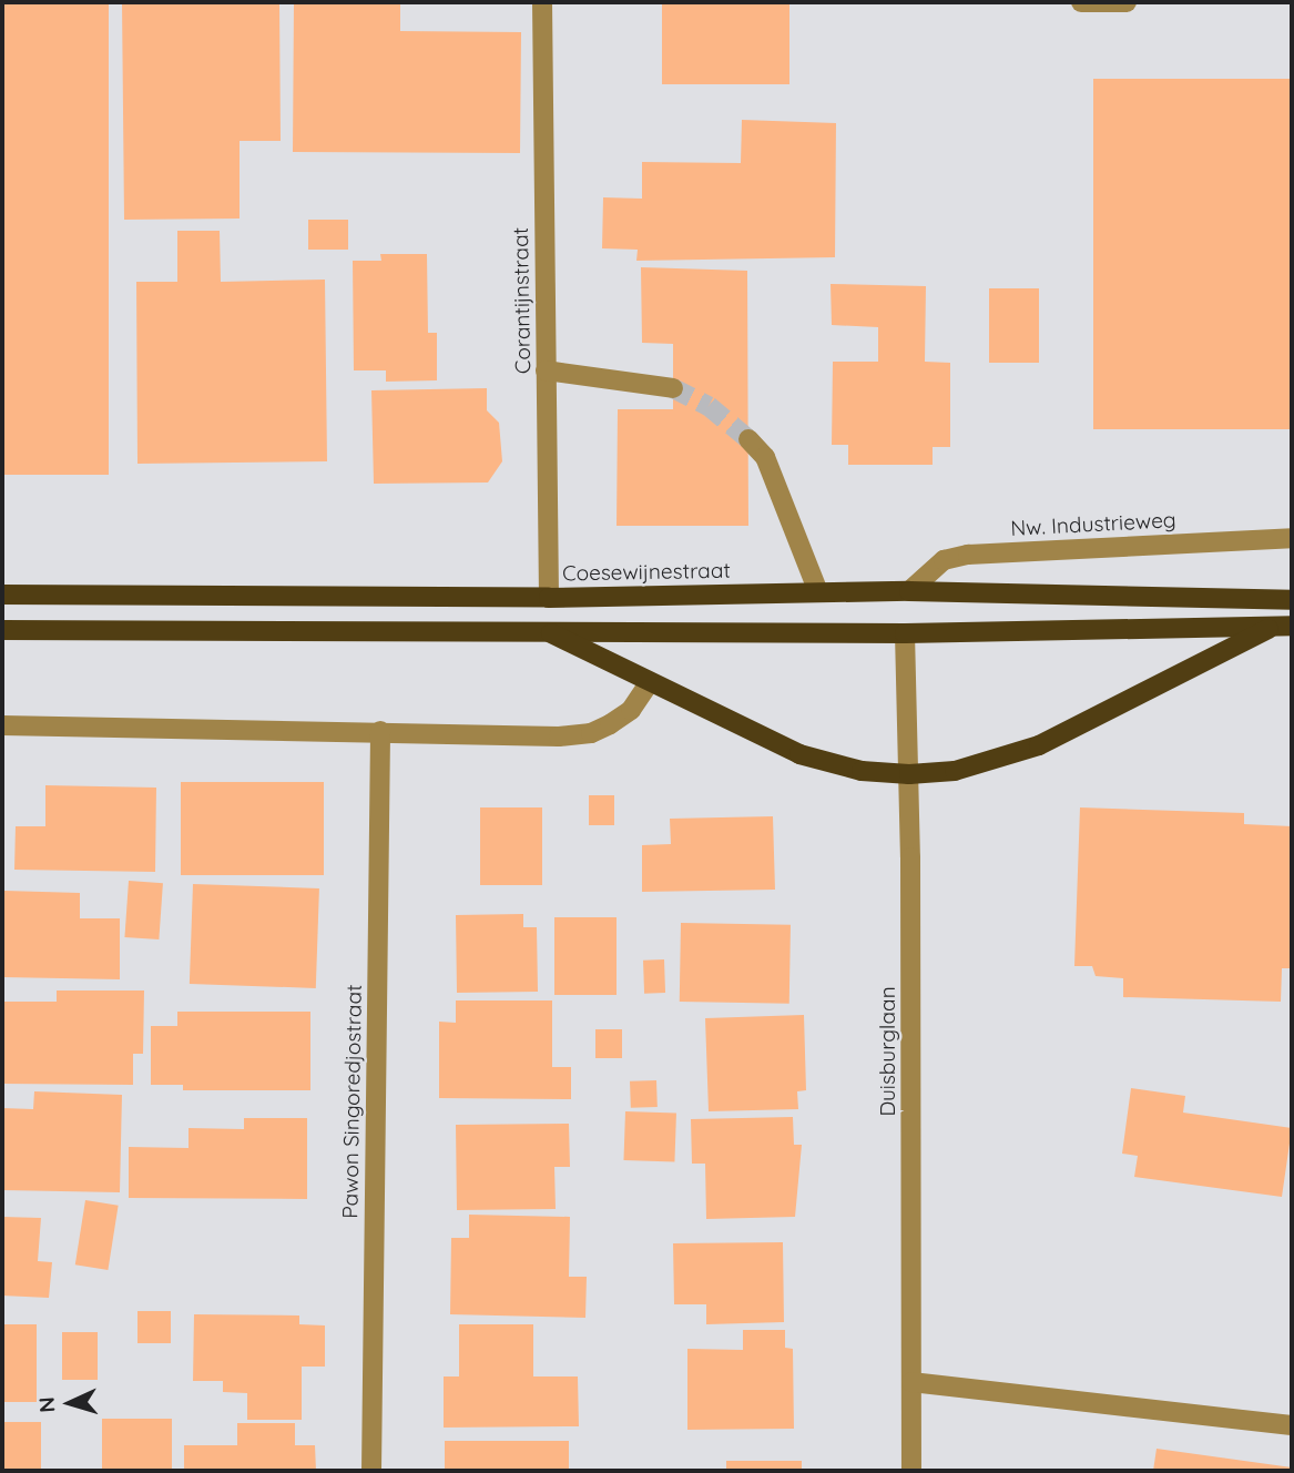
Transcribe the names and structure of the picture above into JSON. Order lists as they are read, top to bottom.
{
  "streets": {
    "main road": ["Coesewijnestraat"],
    "street": [
      "Corantijnstraat",
      "Nw. Industrieweg",
      "Duisburglaan",
      "Pawon Singoredjostraat"
    ]
  },
  "crossings": [
    ["Corantijnstraat", "Coesewijnestraat"],
    ["Nw. Industrieweg", "Coesewijnestraat"]
  ],
  "north": "left"
}
